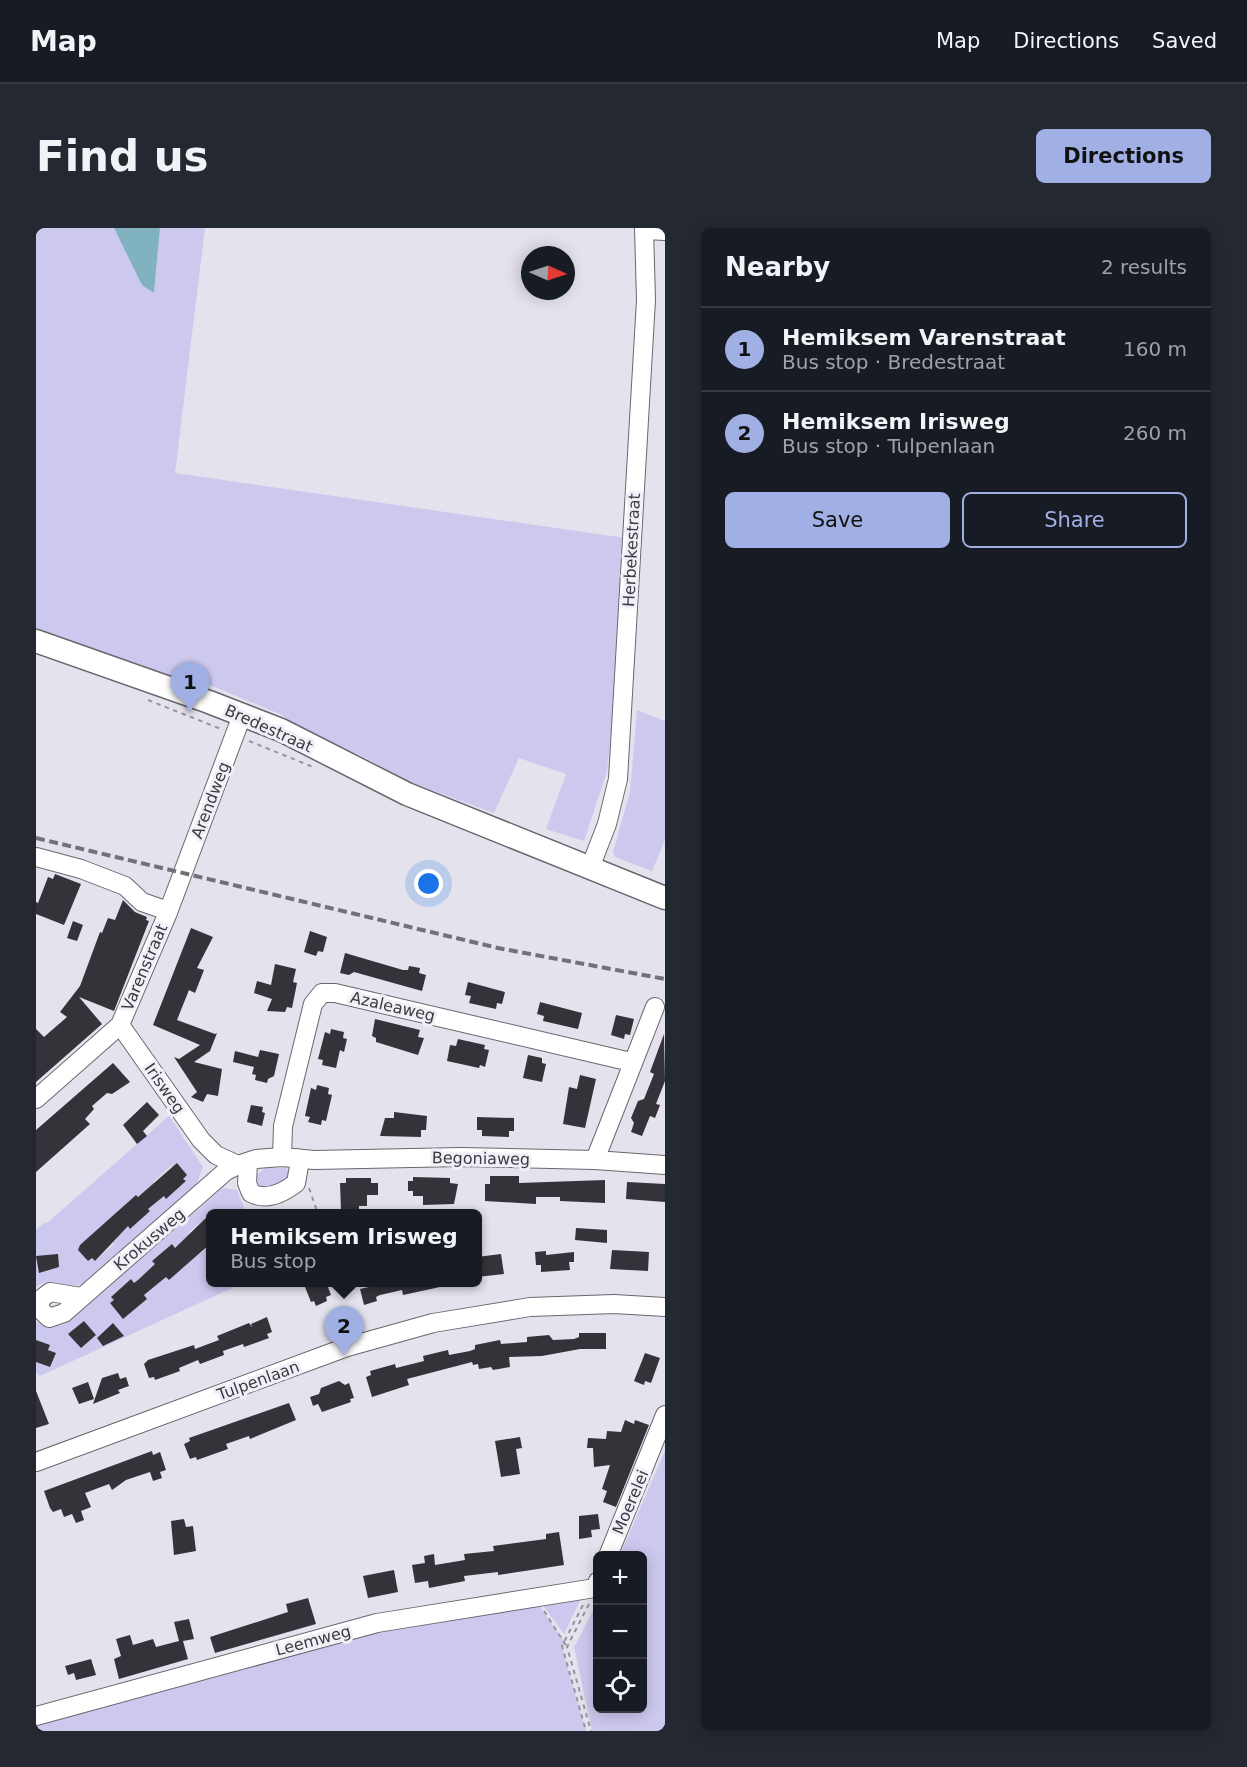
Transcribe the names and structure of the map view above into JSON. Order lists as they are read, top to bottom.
{
  "streets": {
    "main road": ["Bredestraat"],
    "street": [
      "Herbekestraat",
      "Arendweg",
      "Varenstraat",
      "Azaleaweg",
      "Irisweg",
      "Begoniaweg",
      "Krokusweg",
      "Tulpenlaan",
      "Moerelei",
      "Leemweg"
    ]
  },
  "crossings": [
    ["Herbekestraat", "Bredestraat"],
    ["Bredestraat", "Arendweg"],
    ["Arendweg", "Varenstraat"],
    ["Varenstraat", "Irisweg"],
    ["Azaleaweg", "Irisweg"],
    ["Azaleaweg", "Begoniaweg"],
    ["Irisweg", "Begoniaweg"],
    ["Irisweg", "Krokusweg"]
  ],
  "north": "right",
  "page": {
    "header": "Map",
    "nav": ["Map", "Directions", "Saved"],
    "buttons": [
      "Directions",
      ["Save", "Share"]
    ],
    "title": "Find us",
    "heading": ["Nearby", "2 results"],
    "list": [
      {
        "mark": "1",
        "name": "Hemiksem Varenstraat",
        "note": "Bus stop · Bredestraat",
        "value": "160 m"
      },
      {
        "mark": "2",
        "name": "Hemiksem Irisweg",
        "note": "Bus stop · Tulpenlaan",
        "value": "260 m"
      }
    ],
    "pins": ["1", "2"],
    "popup": ["Hemiksem Irisweg", "Bus stop"],
    "map_buttons": ["+", "−"]
  }
}
